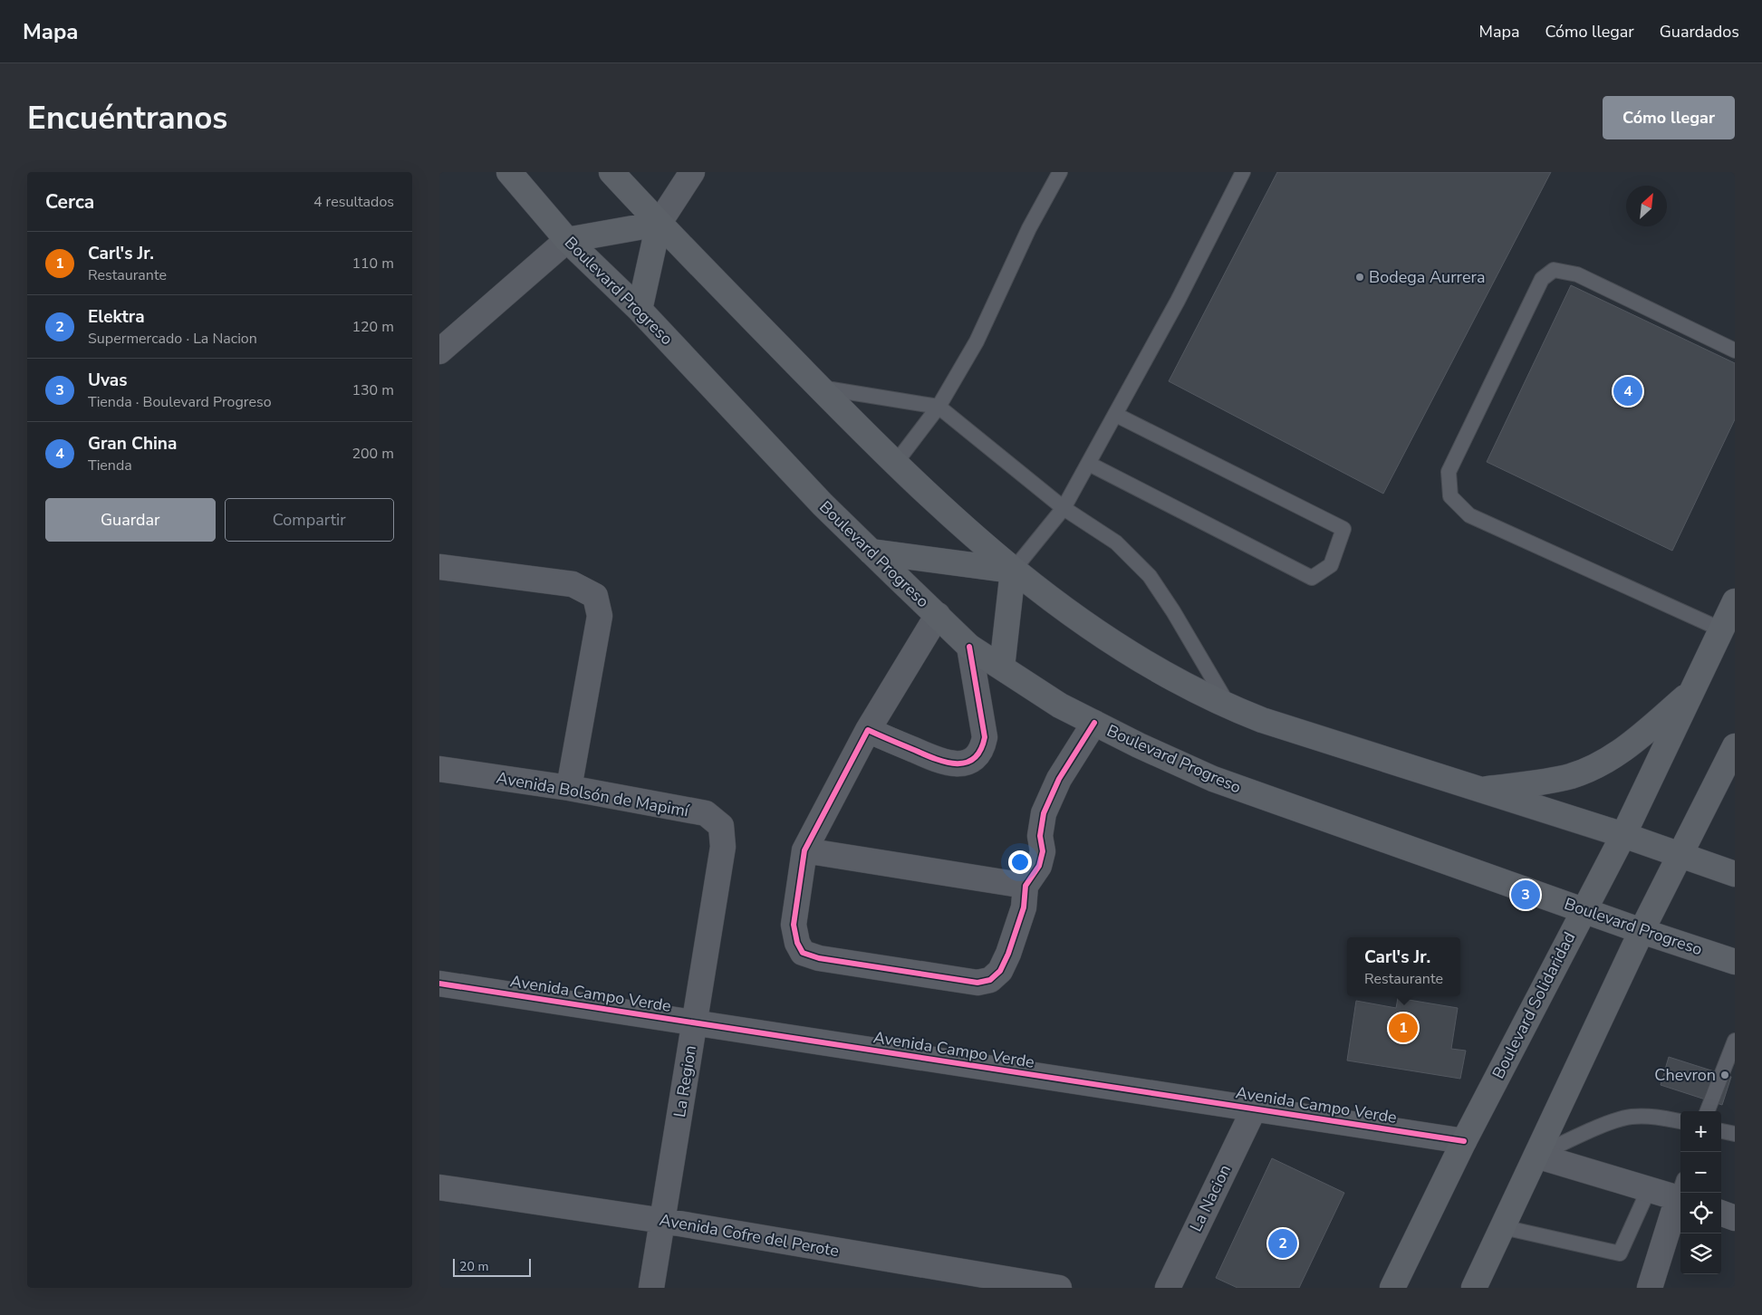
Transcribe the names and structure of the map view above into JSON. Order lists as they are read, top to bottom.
{
  "streets": {
    "main road": ["Boulevard Progreso", "Boulevard Solidaridad"],
    "street": [
      "Avenida Bolsón de Mapimí",
      "Avenida Campo Verde",
      "La Region",
      "La Nacion",
      "Avenida Cofre del Perote"
    ]
  },
  "crossings": [
    ["Boulevard Progreso", "Boulevard Solidaridad"],
    ["Avenida Bolsón de Mapimí", "La Region"],
    ["Avenida Campo Verde", "Boulevard Solidaridad"],
    ["Avenida Campo Verde", "La Region"],
    ["Avenida Campo Verde", "La Nacion"],
    ["La Region", "Avenida Cofre del Perote"]
  ],
  "places": ["Bodega Aurrera", "Chevron"],
  "scale_bar": "20 m",
  "north": "top right",
  "page": {
    "header": "Mapa",
    "nav": ["Mapa", "Cómo llegar", "Guardados"],
    "buttons": [
      "Cómo llegar",
      ["Guardar", "Compartir"]
    ],
    "title": "Encuéntranos",
    "heading": ["Cerca", "4 resultados"],
    "list": [
      {
        "mark": "1",
        "name": "Carl's Jr.",
        "note": "Restaurante",
        "value": "110 m"
      },
      {
        "mark": "2",
        "name": "Elektra",
        "note": "Supermercado · La Nacion",
        "value": "120 m"
      },
      {
        "mark": "3",
        "name": "Uvas",
        "note": "Tienda · Boulevard Progreso",
        "value": "130 m"
      },
      {
        "mark": "4",
        "name": "Gran China",
        "note": "Tienda",
        "value": "200 m"
      }
    ],
    "pins": [
      "4",
      "3",
      "1",
      "2"
    ],
    "popup": ["Carl's Jr.", "Restaurante"],
    "map_buttons": ["+", "−"],
    "scale": "20 m"
  }
}
